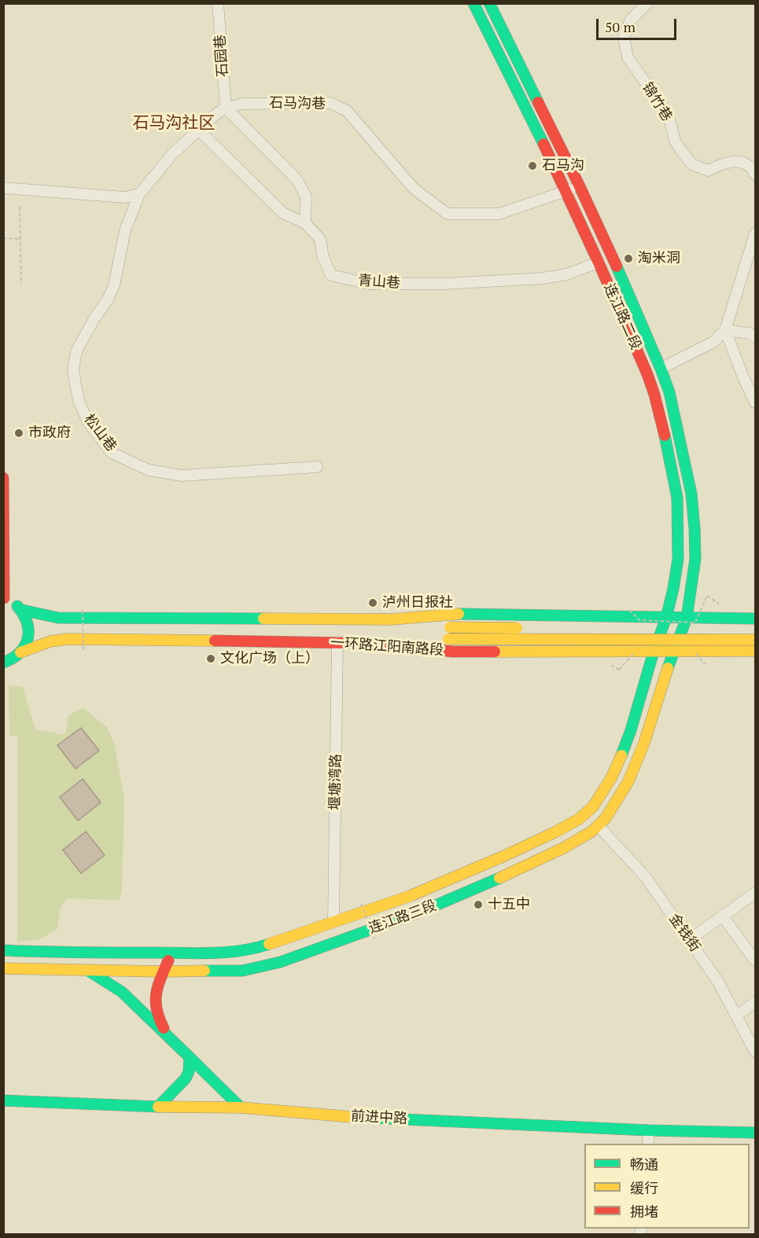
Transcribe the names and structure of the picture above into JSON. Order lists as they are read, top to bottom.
{
  "streets": {
    "main road": [
      "连江路二段",
      "一环路江阳南路段",
      "连江路三段",
      "前进中路"
    ],
    "street": [
      "石园巷",
      "锦竹巷",
      "石马沟巷",
      "青山巷",
      "松山巷",
      "堰塘湾路",
      "金钱街"
    ]
  },
  "crossings": [
    ["石园巷", "石马沟巷"],
    ["石马沟巷", "青山巷"],
    ["石马沟巷", "连江路二段"],
    ["石马沟巷", "松山巷"],
    ["青山巷", "连江路二段"],
    ["连江路二段", "一环路江阳南路段"],
    ["连江路二段", "连江路三段"],
    ["一环路江阳南路段", "堰塘湾路"],
    ["一环路江阳南路段", "连江路三段"],
    ["堰塘湾路", "连江路三段"],
    ["连江路三段", "金钱街"]
  ],
  "districts": ["石马沟社区"],
  "places": [
    "石马沟",
    "淘米洞",
    "市政府",
    "泸州日报社",
    "文化广场（上）",
    "十五中"
  ],
  "legend": ["畅通", "缓行", "拥堵"],
  "scale_bar": "50 m"
}
